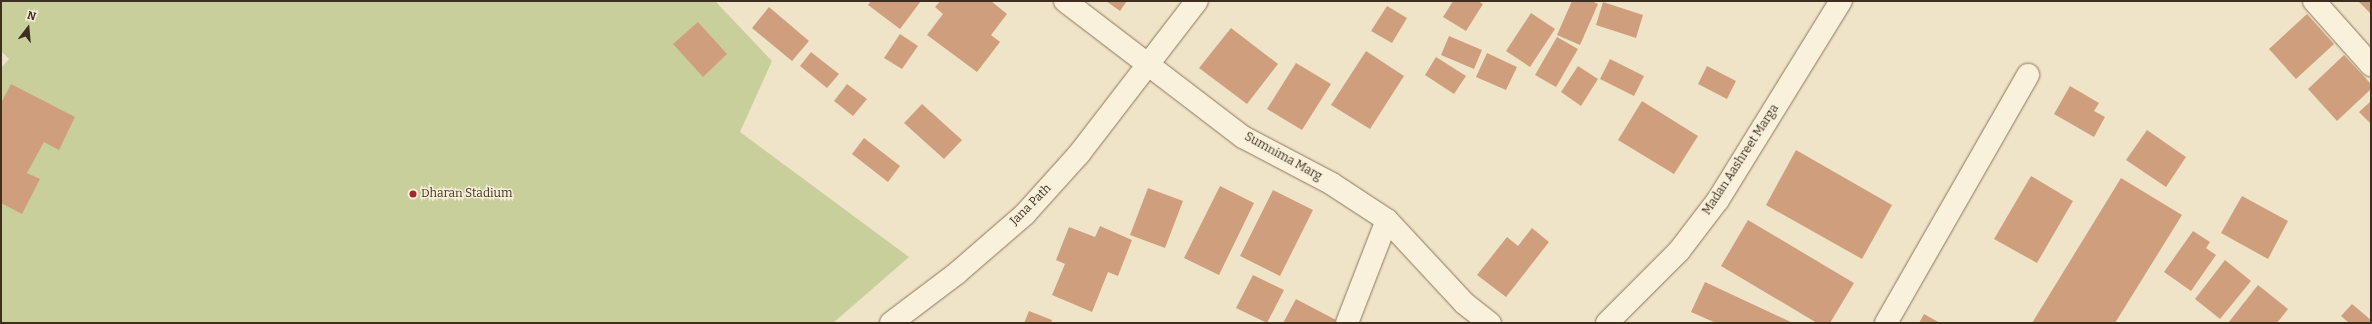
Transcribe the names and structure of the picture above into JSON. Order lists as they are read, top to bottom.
{
  "streets": {
    "street": ["Sumnima Marg", "Madan Aashreet Marga", "Jana Path"]
  },
  "crossings": [
    ["Sumnima Marg", "Jana Path"]
  ],
  "places": ["Dharan Stadium"],
  "north": "top"
}
